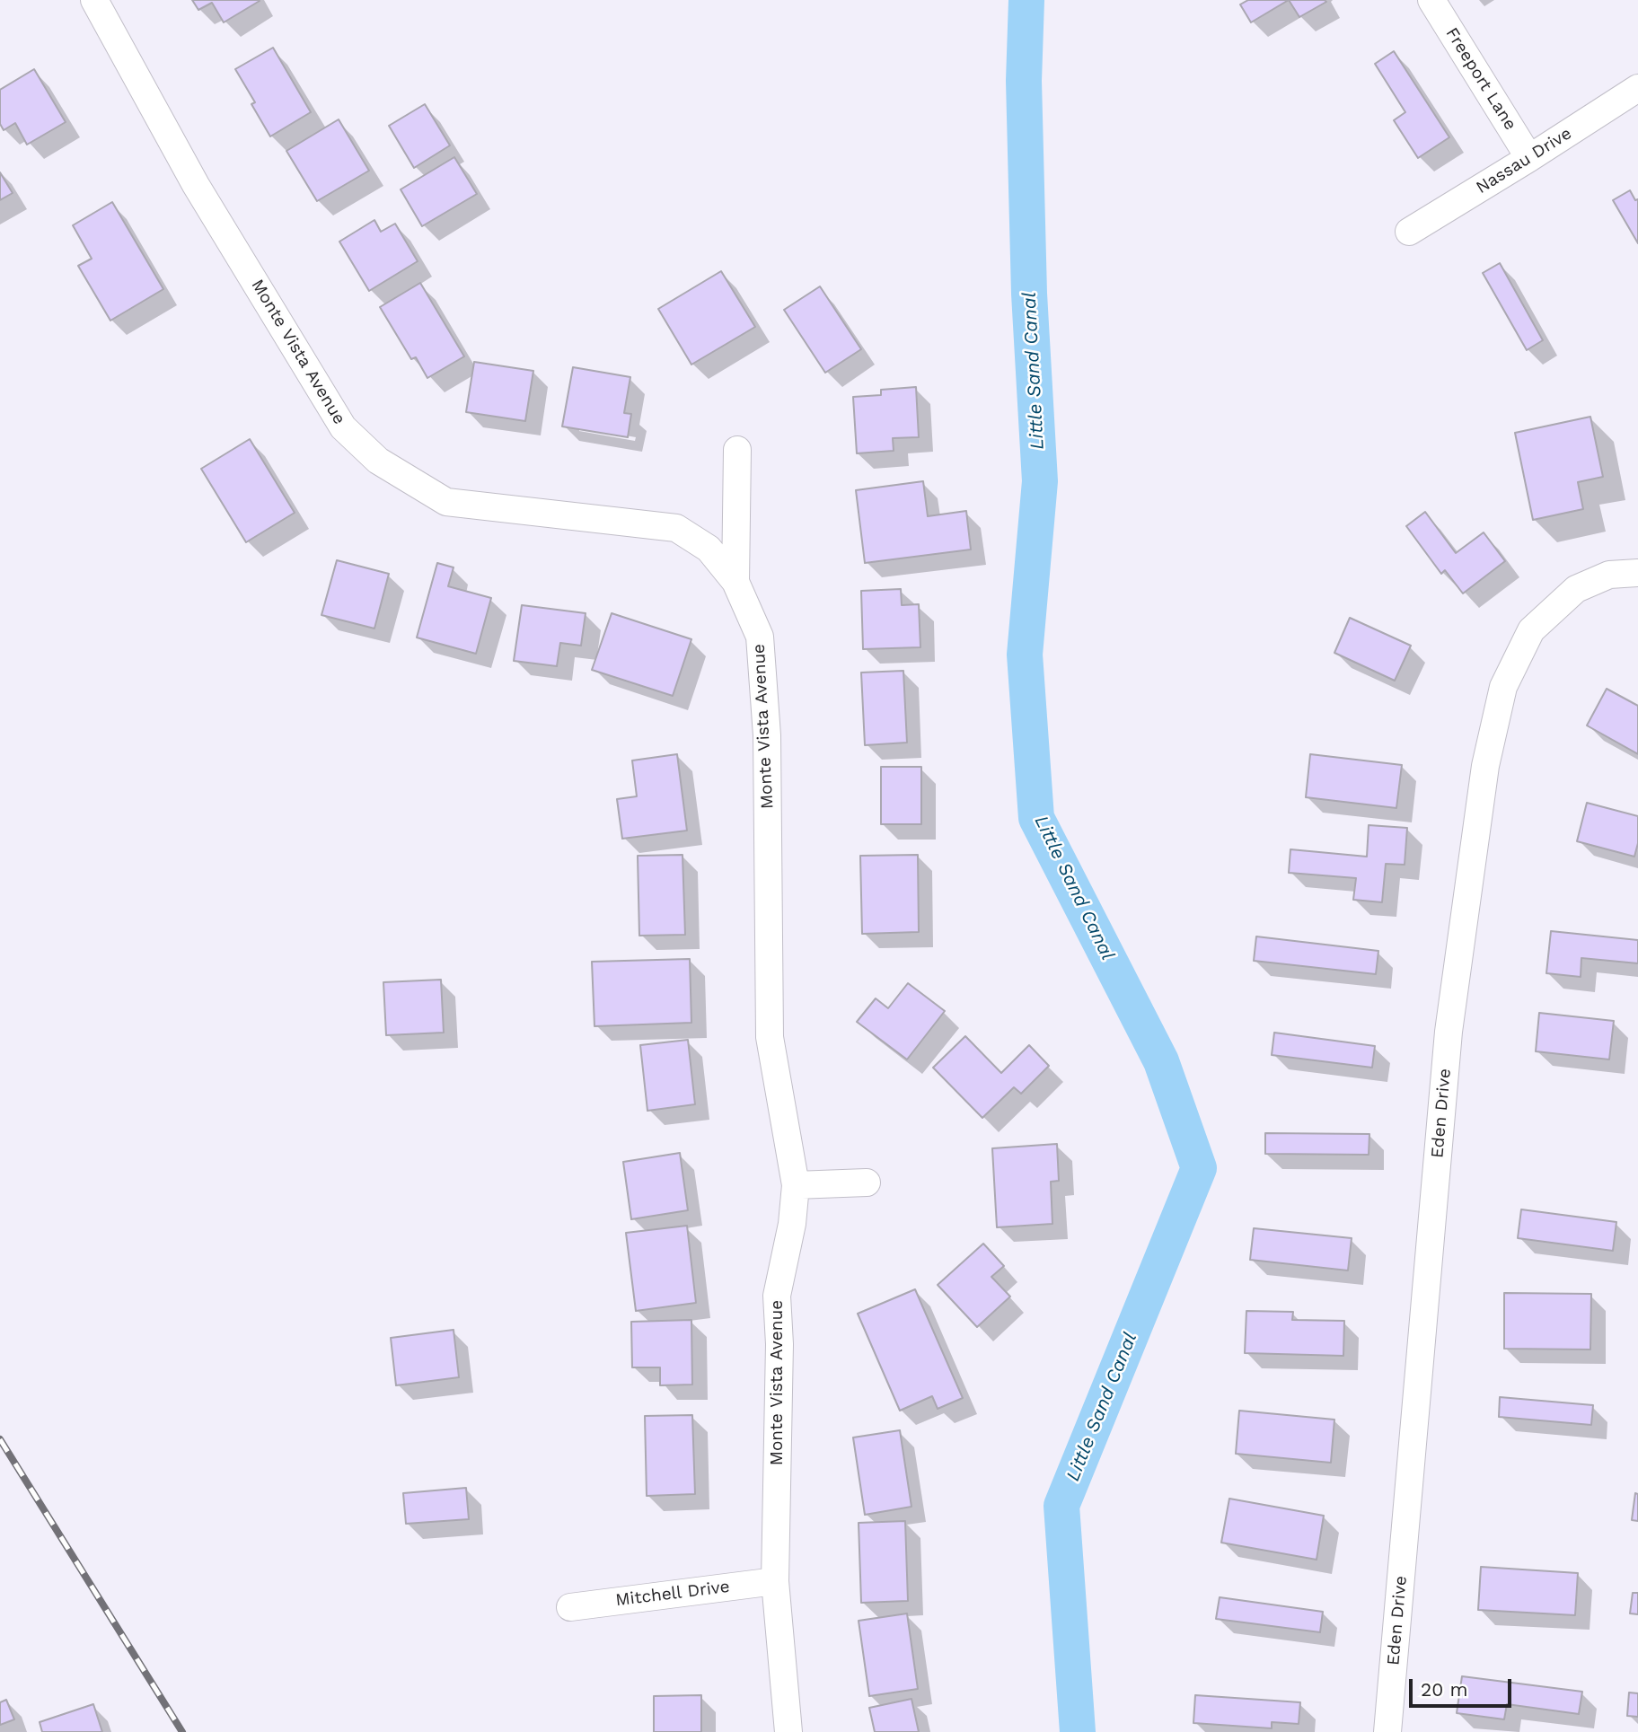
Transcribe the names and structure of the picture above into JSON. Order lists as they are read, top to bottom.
{
  "streets": {
    "street": [
      "Freeport Lane",
      "Nassau Drive",
      "Monte Vista Avenue",
      "Eden Drive",
      "Mitchell Drive"
    ]
  },
  "crossings": [
    ["Freeport Lane", "Nassau Drive"],
    ["Monte Vista Avenue", "Mitchell Drive"]
  ],
  "water": ["Little Sand Canal"],
  "scale_bar": "20 m"
}
